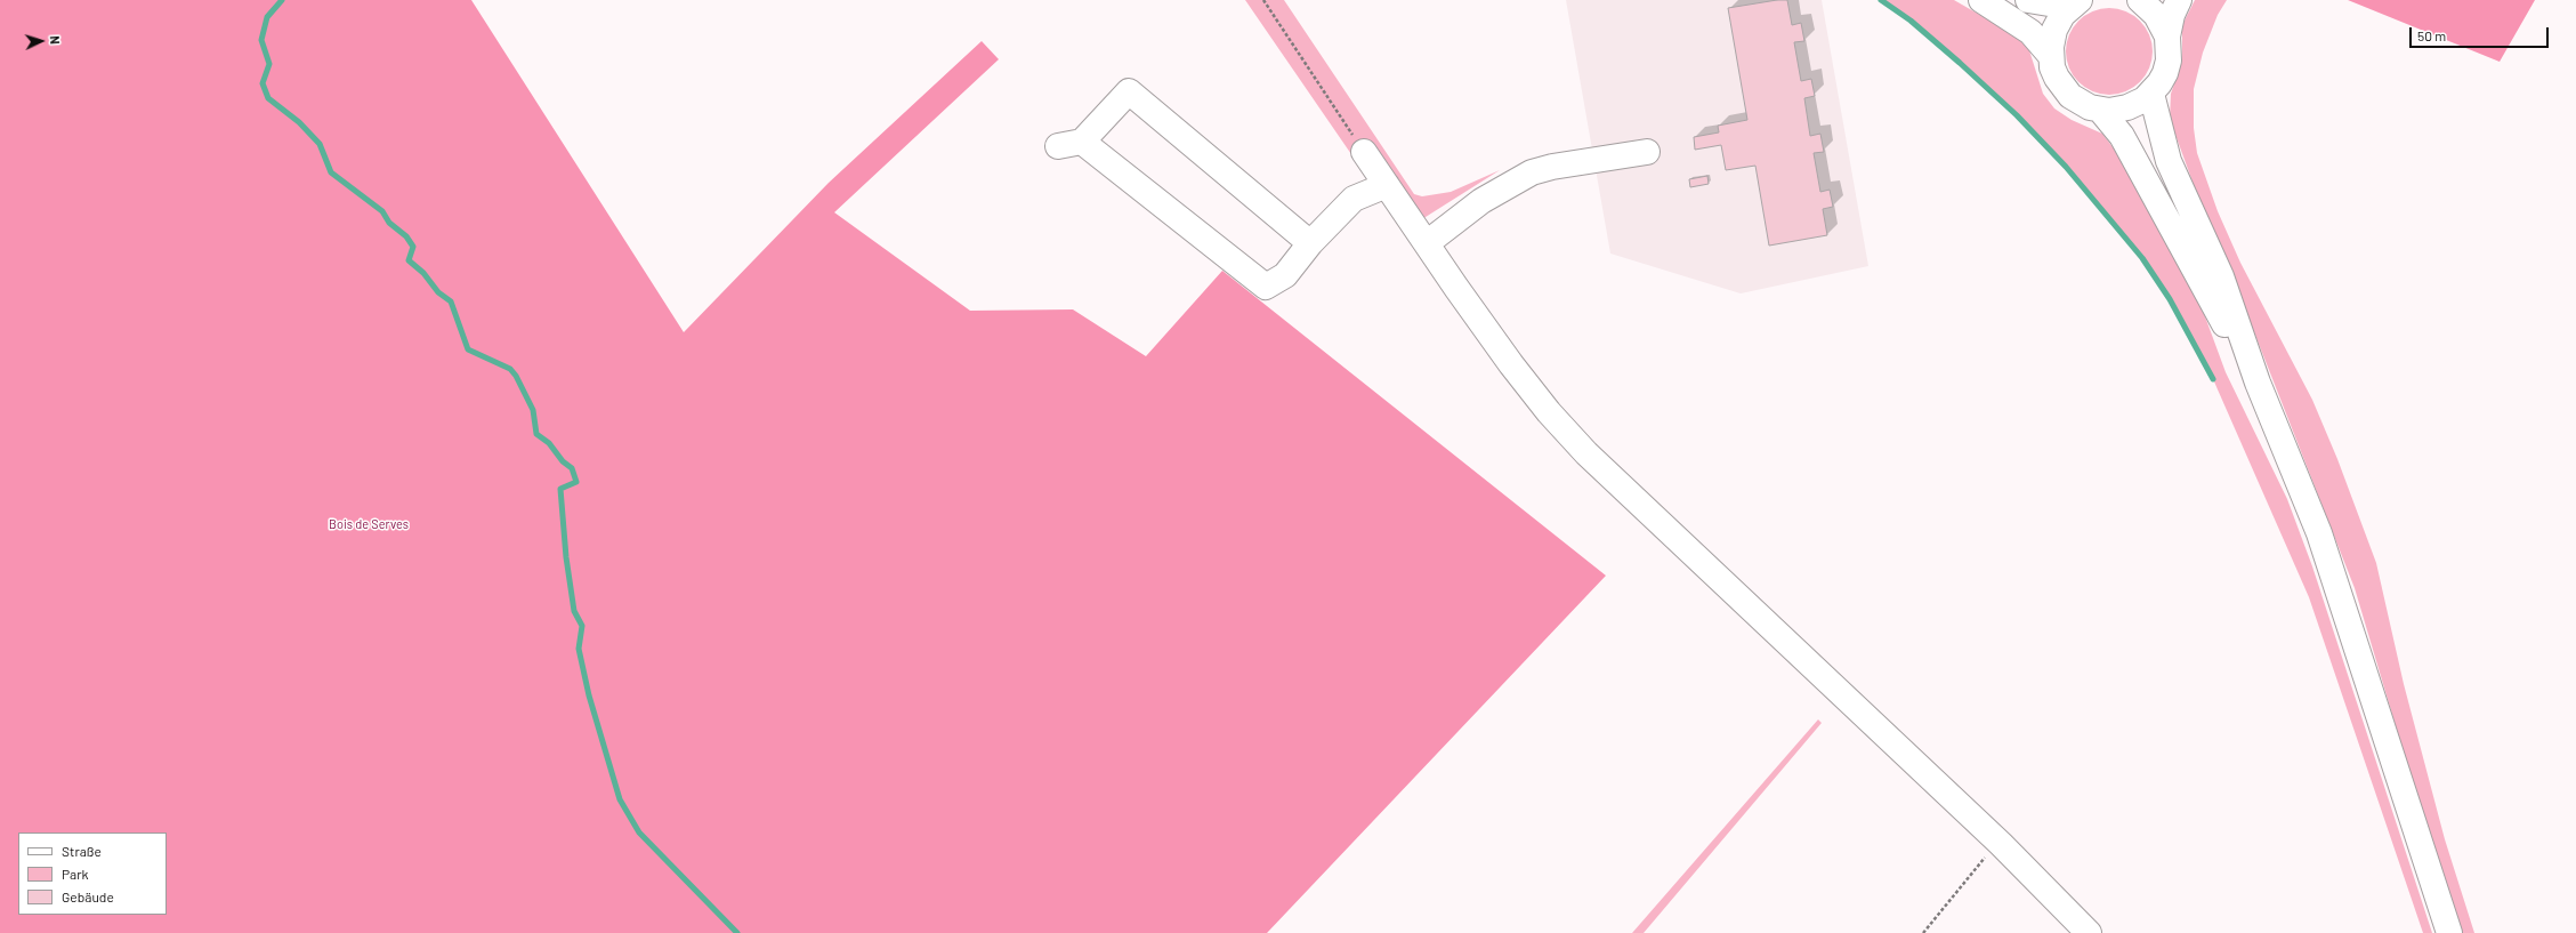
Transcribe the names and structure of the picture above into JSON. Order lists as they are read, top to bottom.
{
  "parks": ["Bois de Serves"],
  "legend": ["Straße", "Park", "Gebäude"],
  "scale_bar": "50 m",
  "north": "right"
}
